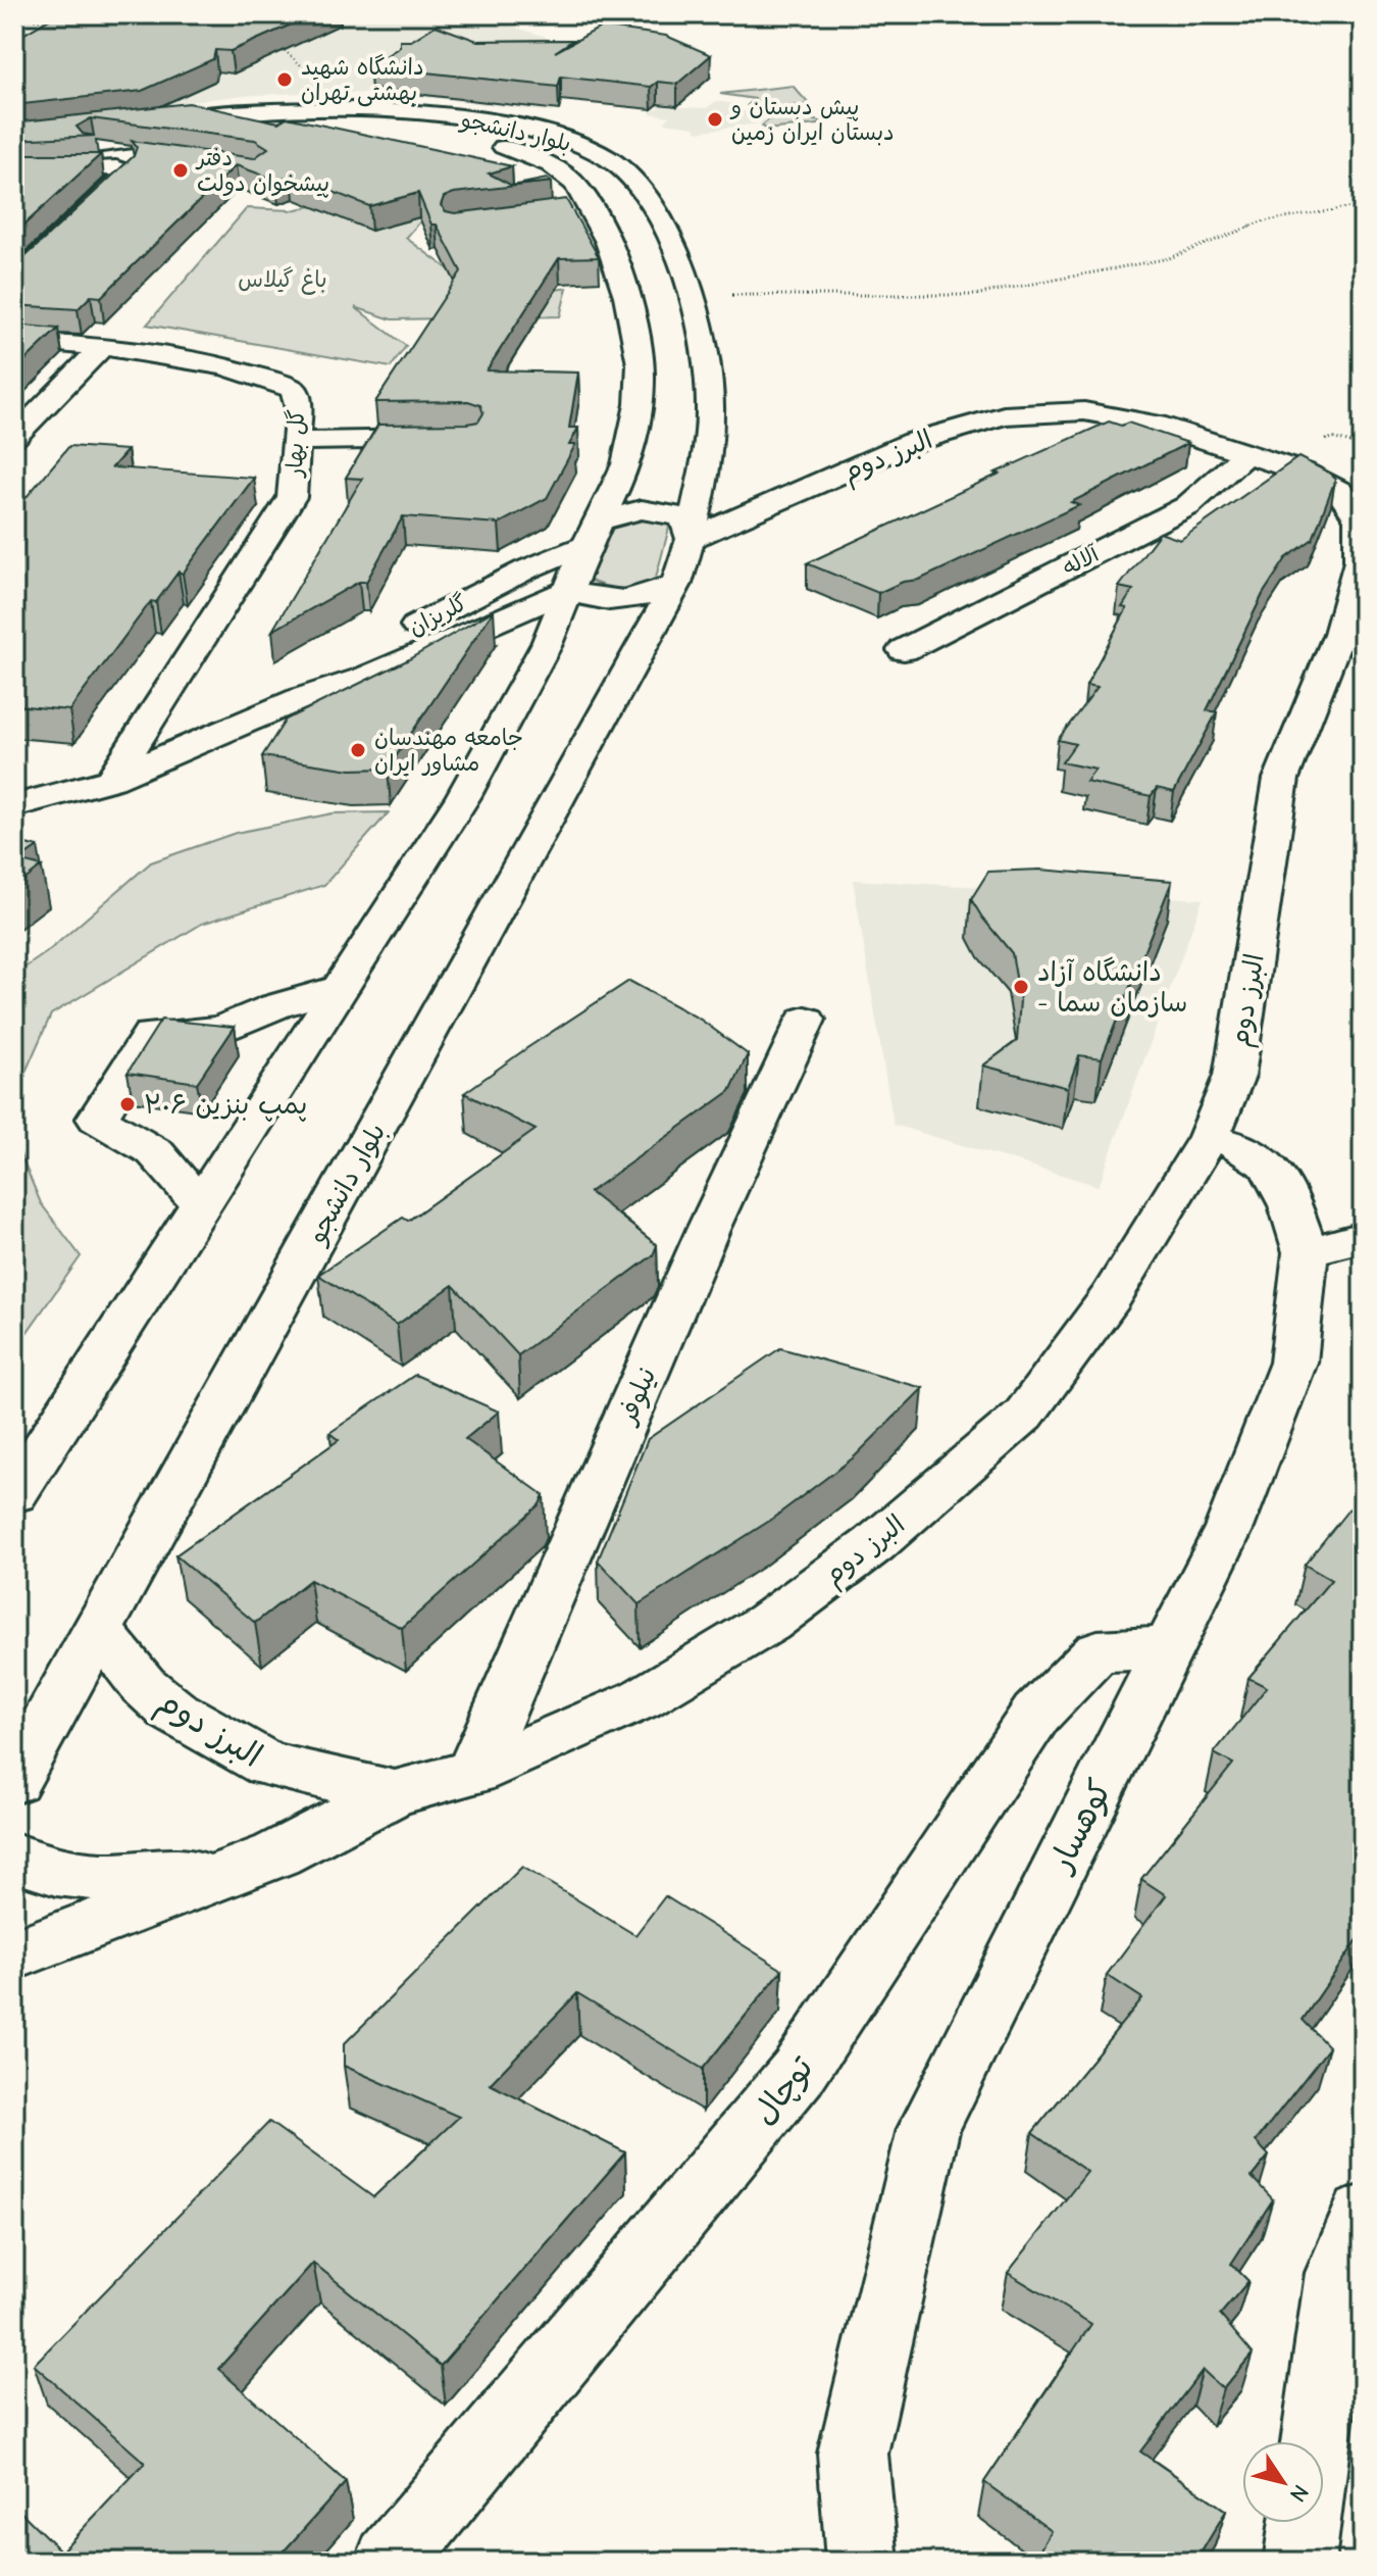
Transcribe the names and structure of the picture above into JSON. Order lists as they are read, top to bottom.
{
  "streets": {
    "street": [
      "بلوار دانشجو",
      "گل بهار",
      "البرز دوم",
      "آلاله",
      "گلریزان",
      "نیلوفر",
      "کوهسار",
      "توچال"
    ]
  },
  "crossings": [
    ["بلوار دانشجو", "البرز دوم"],
    ["بلوار دانشجو", "گلریزان"],
    ["گل بهار", "گلریزان"],
    ["البرز دوم", "آلاله"],
    ["البرز دوم", "گلریزان"],
    ["البرز دوم", "نیلوفر"],
    ["البرز دوم", "کوهسار"],
    ["کوهسار", "توچال"]
  ],
  "parks": ["باغ گیلاس"],
  "places": [
    "دانشگاه شهید بهشتی تهران",
    "پیش دبستان و دبستان ایران زمین",
    "دفتر پیشخوان دولت",
    "جامعه مهندسان مشاور ایران",
    "دانشگاه آزاد - سازمان سما",
    "پمپ بنزین ۲۰۶"
  ],
  "north": "bottom right"
}
